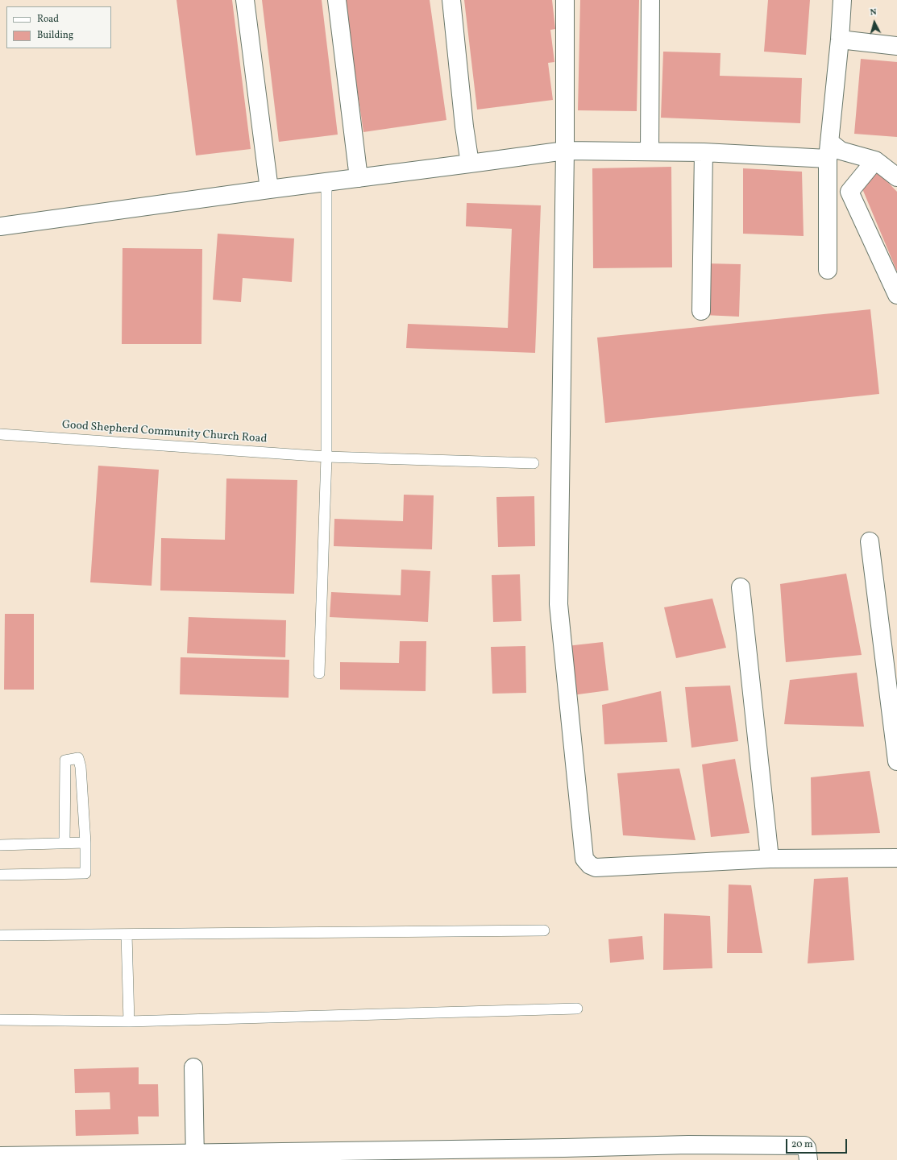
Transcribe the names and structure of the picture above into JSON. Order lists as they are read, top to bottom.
{
  "streets": {
    "lane": ["Good Shepherd Community Church Road"]
  },
  "legend": ["Road", "Building"],
  "scale_bar": "20 m",
  "north": "top"
}
